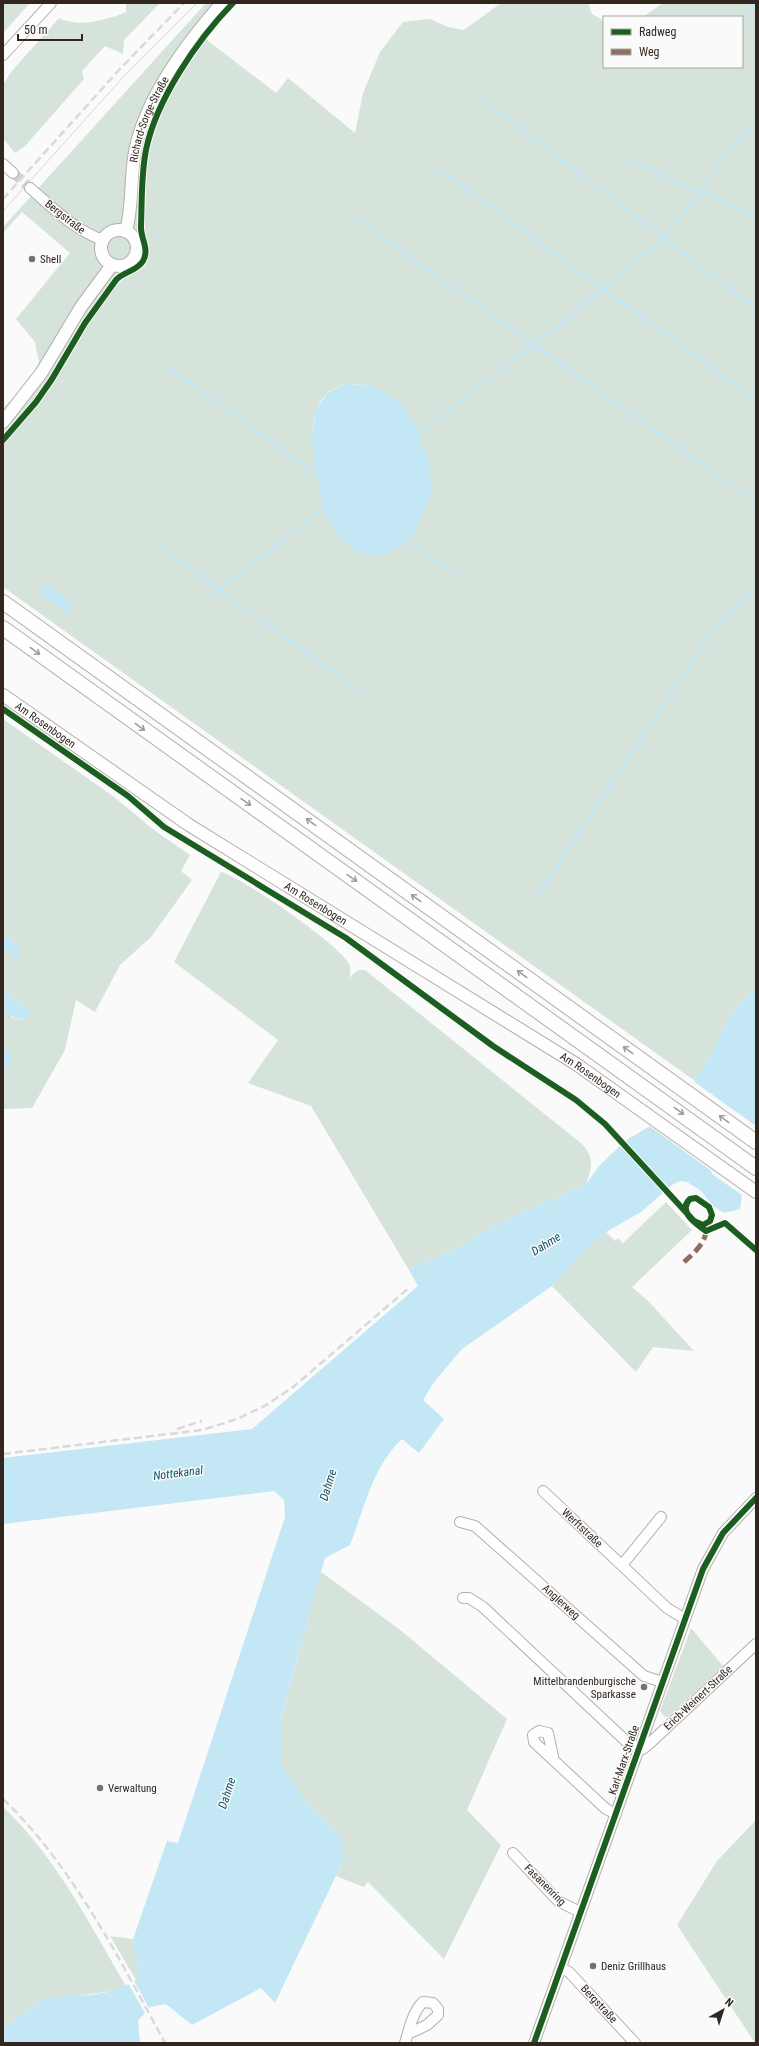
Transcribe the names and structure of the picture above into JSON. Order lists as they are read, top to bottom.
{
  "streets": {
    "main road": ["Richard-Sorge-Straße", "Am Rosenbogen"],
    "street": [
      "Bergstraße",
      "Werftstraße",
      "Anglerweg",
      "Erich-Weinert-Straße",
      "Karl-Marx-Straße",
      "Fasanenring"
    ]
  },
  "crossings": [
    ["Richard-Sorge-Straße", "Bergstraße"],
    ["Bergstraße", "Karl-Marx-Straße"],
    ["Werftstraße", "Karl-Marx-Straße"],
    ["Anglerweg", "Karl-Marx-Straße"],
    ["Erich-Weinert-Straße", "Karl-Marx-Straße"],
    ["Karl-Marx-Straße", "Fasanenring"]
  ],
  "water": ["Dahme", "Nottekanal"],
  "places": [
    "Shell",
    "Mittelbrandenburgische Sparkasse",
    "Verwaltung",
    "Deniz Grillhaus"
  ],
  "legend": ["Radweg", "Weg"],
  "scale_bar": "50 m",
  "north": "top right"
}
